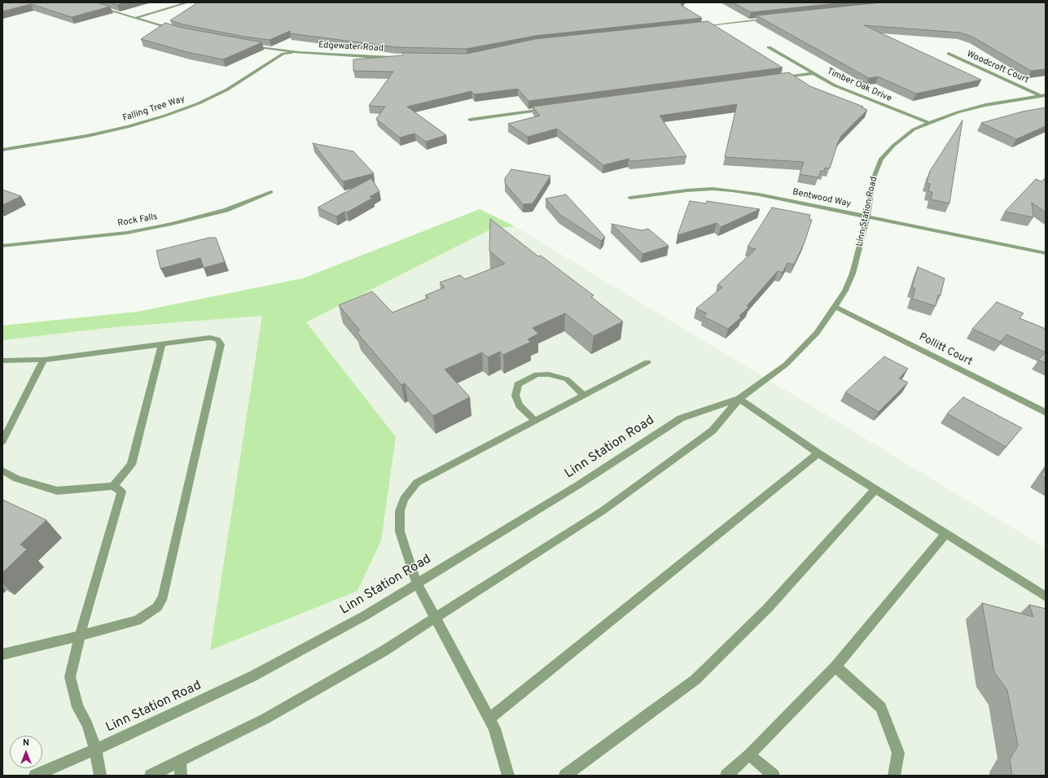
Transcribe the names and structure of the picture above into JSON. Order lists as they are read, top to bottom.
{
  "streets": {
    "street": [
      "Edgewater Road",
      "Woodcroft Court",
      "Timber Oak Drive",
      "Falling Tree Way",
      "Bentwood Way",
      "Linn Station Road",
      "Rock Falls",
      "Pollitt Court"
    ]
  },
  "crossings": [
    ["Edgewater Road", "Falling Tree Way"],
    ["Woodcroft Court", "Linn Station Road"],
    ["Timber Oak Drive", "Linn Station Road"],
    ["Bentwood Way", "Linn Station Road"],
    ["Linn Station Road", "Pollitt Court"]
  ],
  "north": "top"
}
